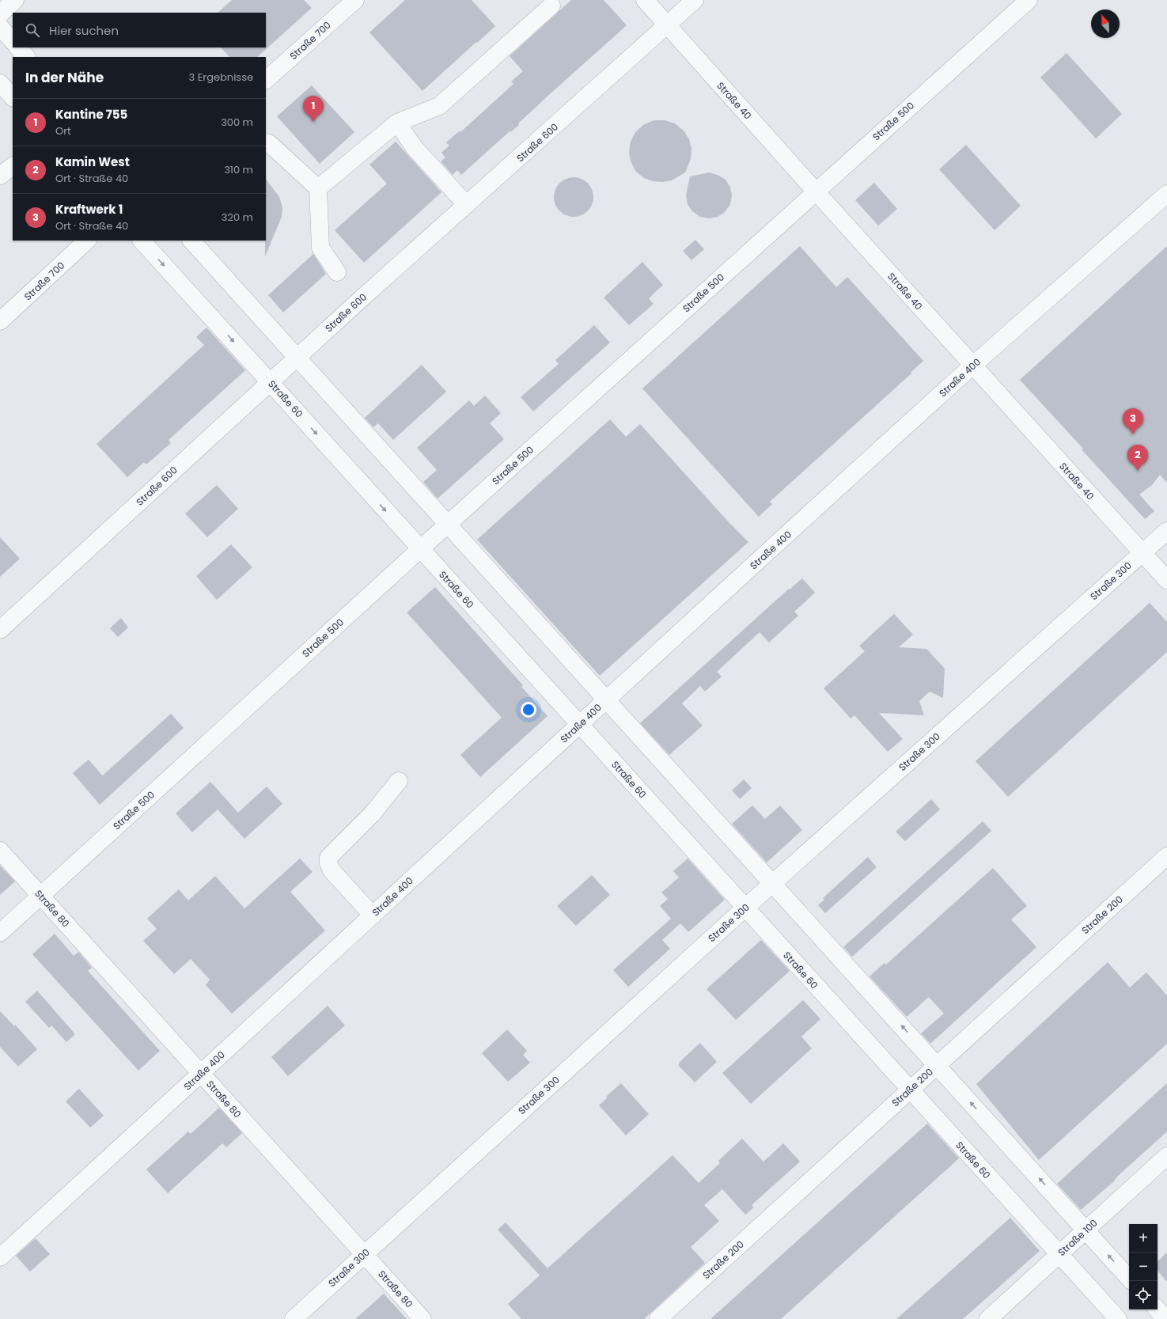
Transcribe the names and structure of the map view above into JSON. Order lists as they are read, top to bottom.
{
  "streets": {
    "street": [
      "Straße 700",
      "Straße 40",
      "Straße 500",
      "Straße 600",
      "Straße 400",
      "Straße 60",
      "Straße 300",
      "Straße 80",
      "Straße 200",
      "Straße 100"
    ]
  },
  "crossings": [
    ["Straße 40", "Straße 500"],
    ["Straße 40", "Straße 600"],
    ["Straße 40", "Straße 400"],
    ["Straße 40", "Straße 300"],
    ["Straße 500", "Straße 60"],
    ["Straße 500", "Straße 80"],
    ["Straße 600", "Straße 60"],
    ["Straße 400", "Straße 60"],
    ["Straße 400", "Straße 80"],
    ["Straße 60", "Straße 300"],
    ["Straße 60", "Straße 200"],
    ["Straße 60", "Straße 100"],
    ["Straße 300", "Straße 80"]
  ],
  "north": "top",
  "page": {
    "search": "Hier suchen",
    "heading": ["In der Nähe", "3 Ergebnisse"],
    "pins": ["1", "3", "2"],
    "list": [
      {
        "mark": "1",
        "name": "Kantine 755",
        "note": "Ort",
        "value": "300 m"
      },
      {
        "mark": "2",
        "name": "Kamin West",
        "note": "Ort · Straße 40",
        "value": "310 m"
      },
      {
        "mark": "3",
        "name": "Kraftwerk 1",
        "note": "Ort · Straße 40",
        "value": "320 m"
      }
    ],
    "map_buttons": ["+", "−"]
  }
}
